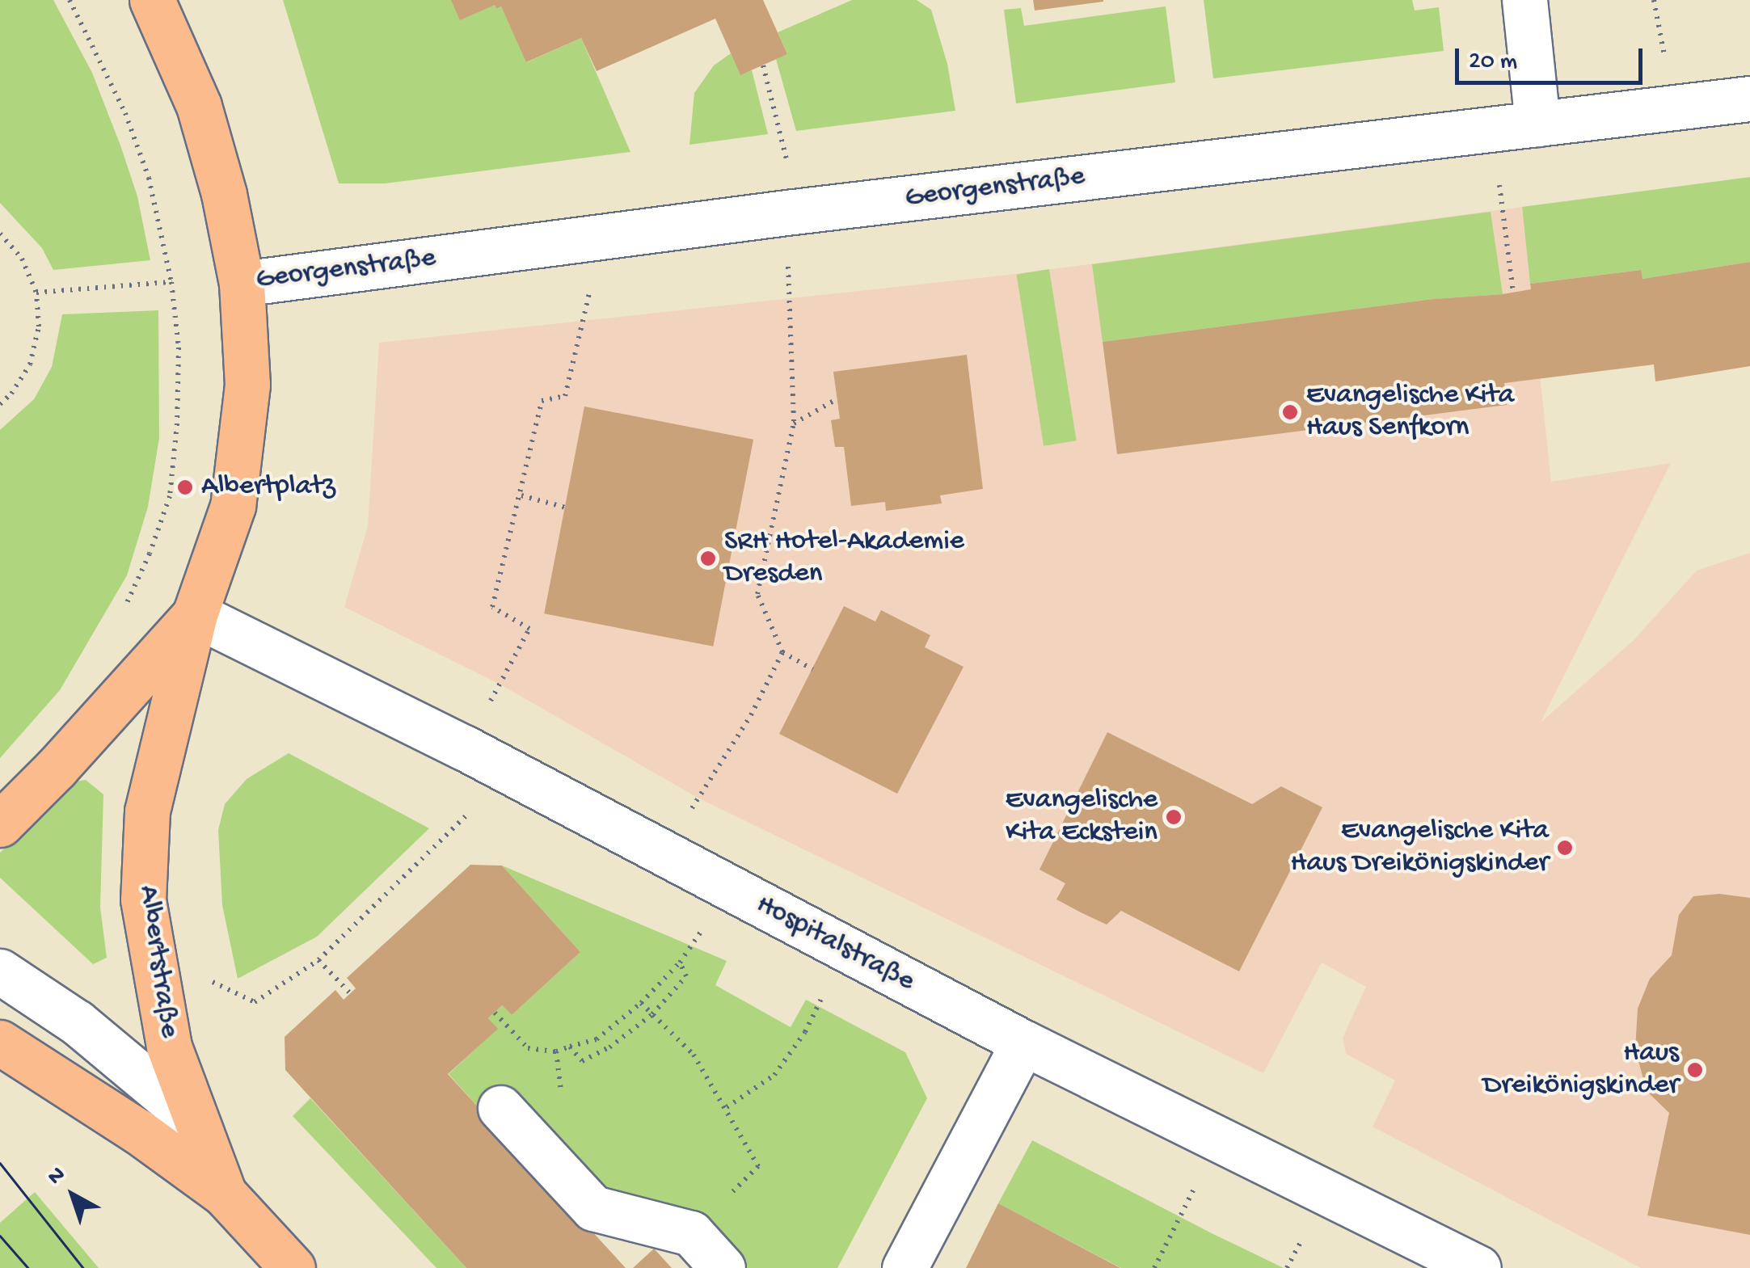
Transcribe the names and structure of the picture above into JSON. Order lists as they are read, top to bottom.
{
  "streets": {
    "main road": ["Albertstraße"],
    "street": ["Georgenstraße", "Hospitalstraße"]
  },
  "crossings": [
    ["Hospitalstraße", "Albertstraße"]
  ],
  "places": [
    "Evangelische Kita Haus Senfkorn",
    "Albertplatz",
    "SRH Hotel-Akademie Dresden",
    "Evangelische Kita Eckstein",
    "Evangelische Kita Haus Dreikönigskinder",
    "Haus Dreikönigskinder"
  ],
  "scale_bar": "20 m",
  "north": "top left"
}
